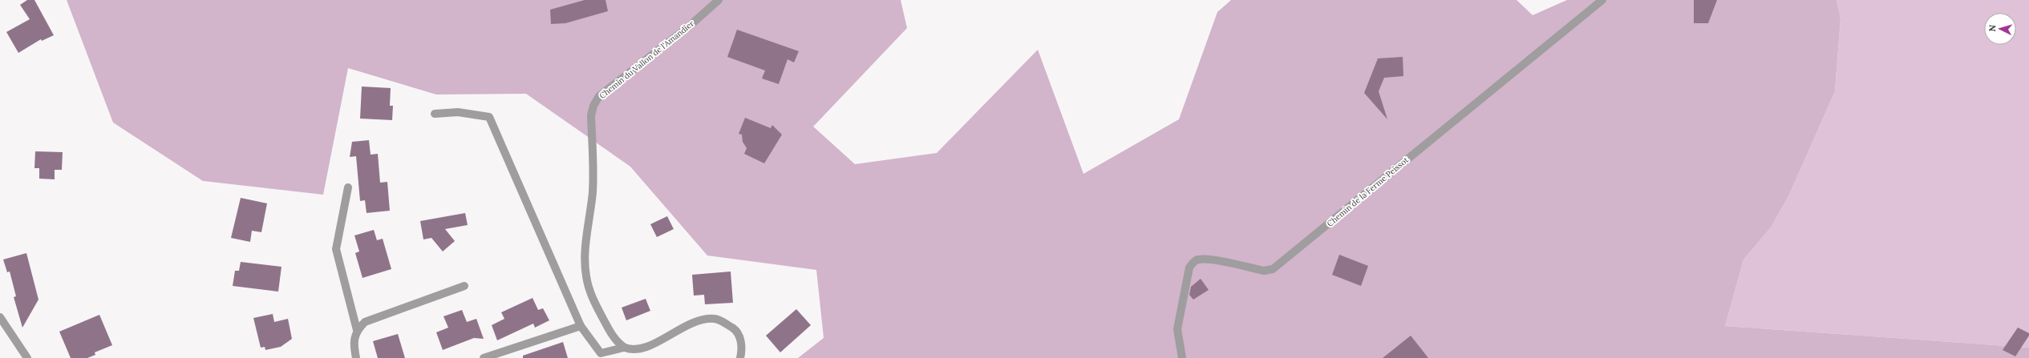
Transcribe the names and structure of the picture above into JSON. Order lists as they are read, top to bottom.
{
  "streets": {
    "street": ["Chemin du Vallon de l'Amandier", "Chemin de la Ferme Peissot"]
  },
  "north": "left"
}
